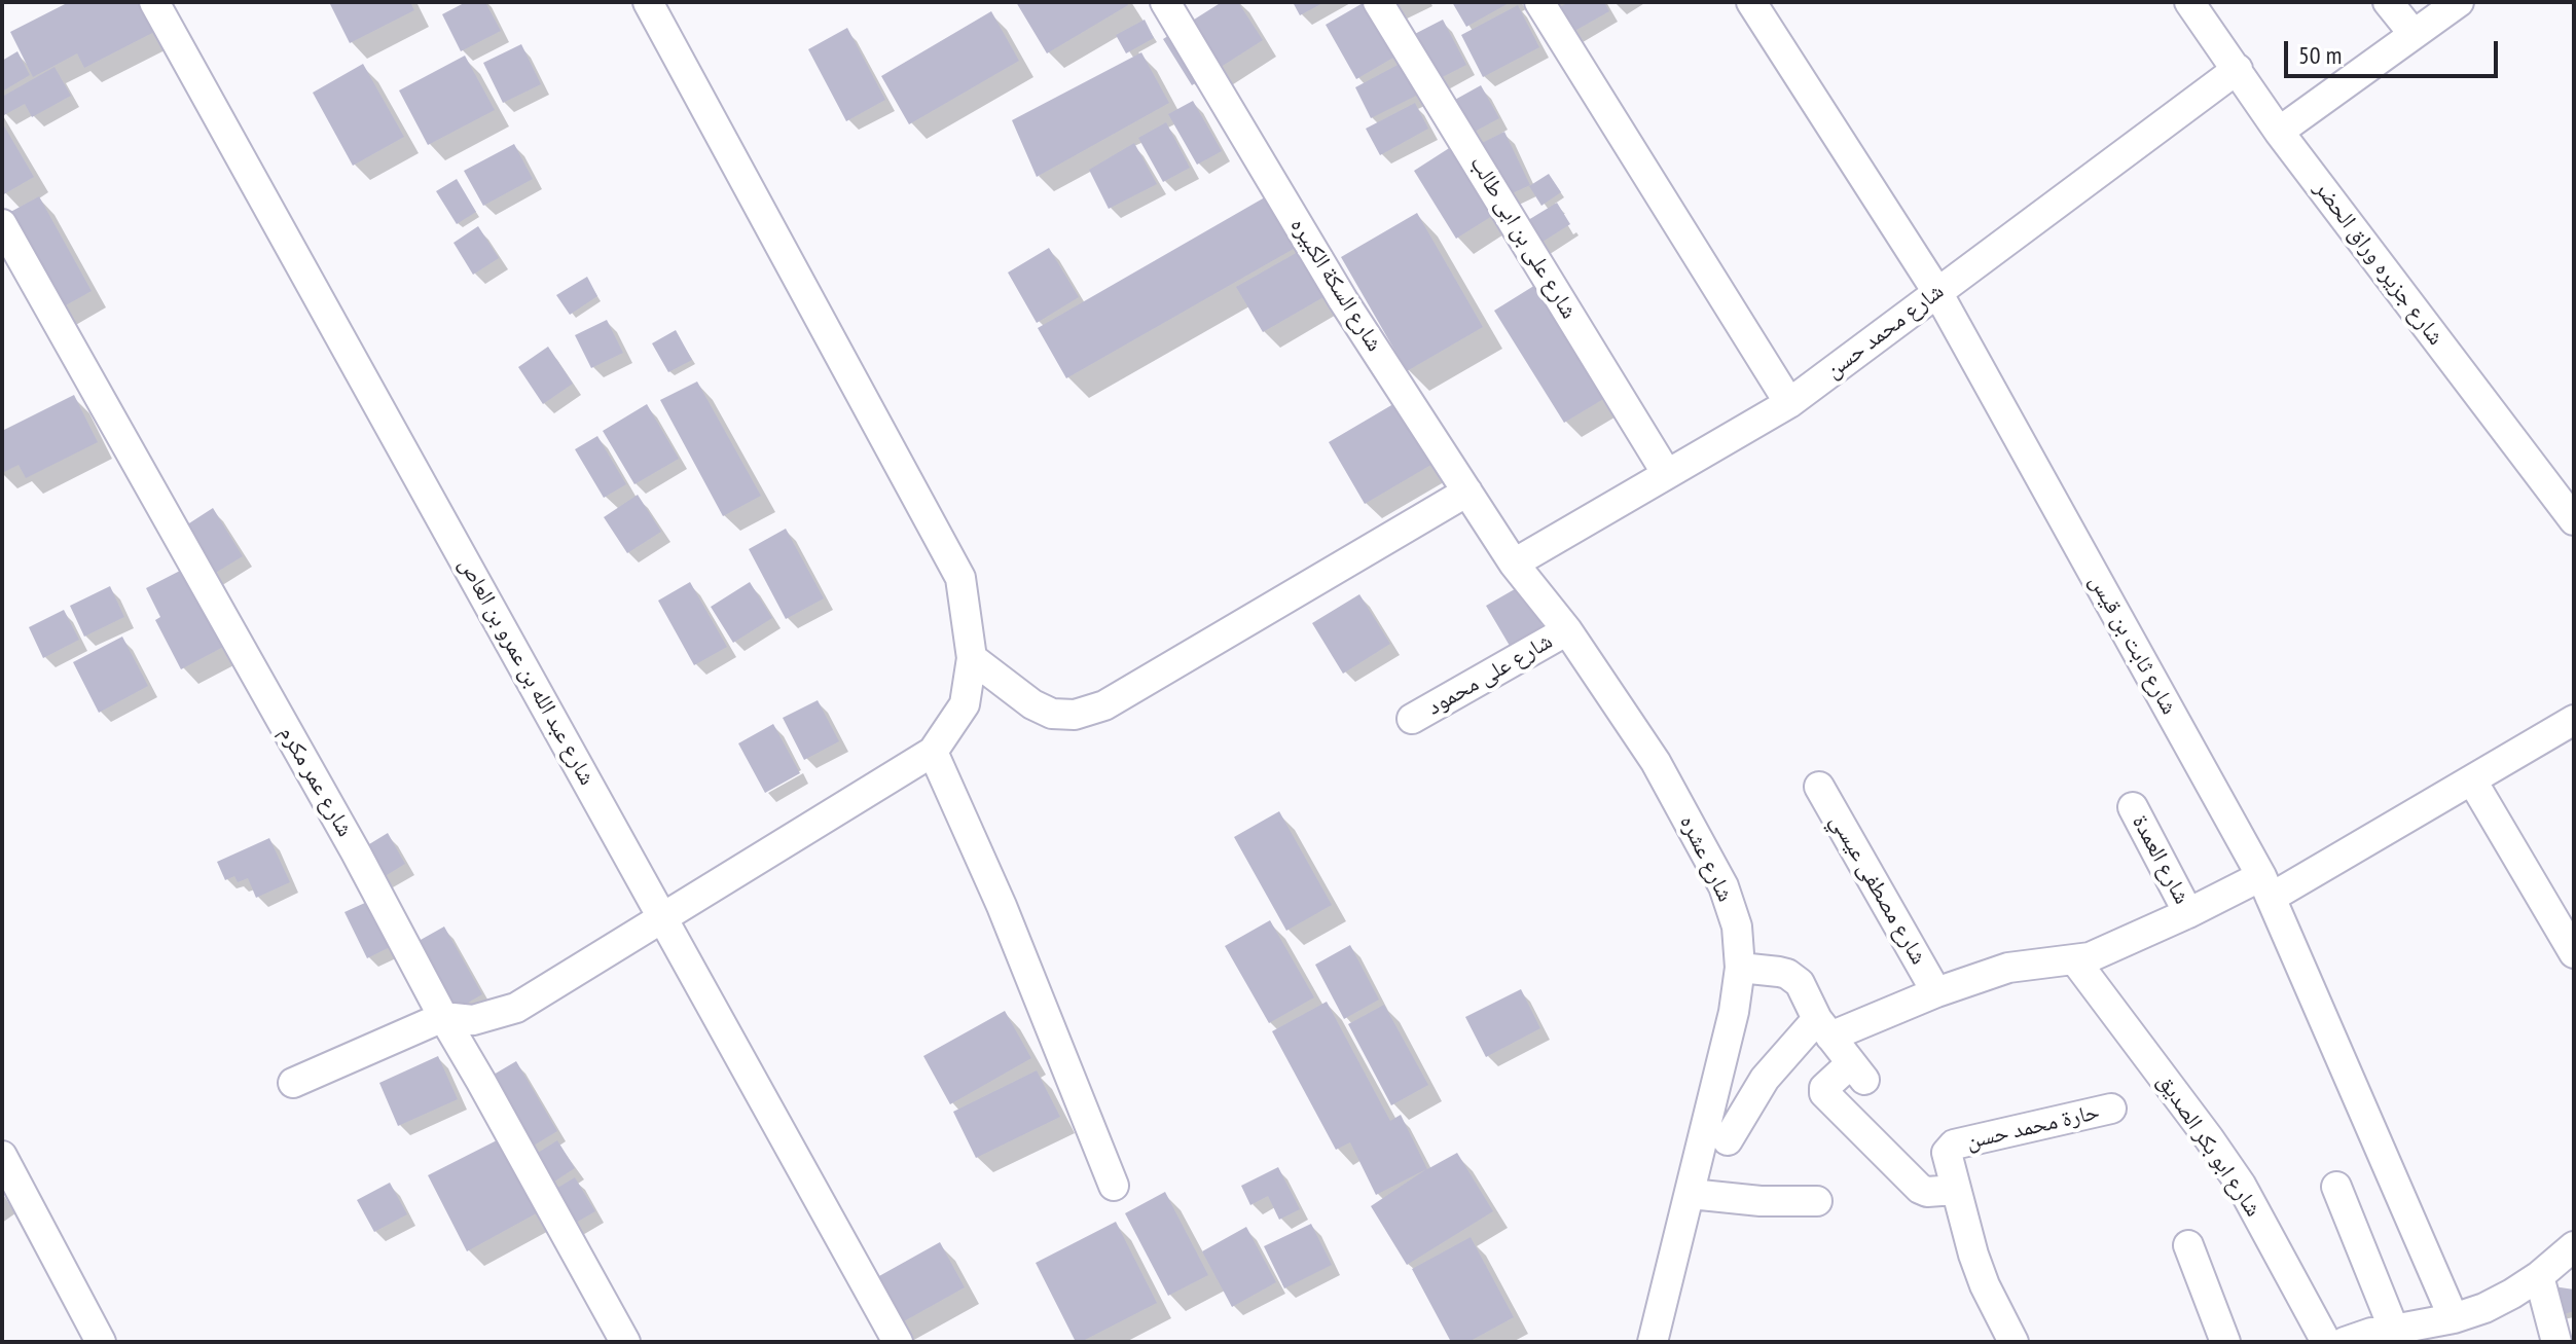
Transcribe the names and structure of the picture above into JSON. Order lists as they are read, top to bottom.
{
  "streets": {
    "street": [
      "شارع على بن ابى طالب",
      "شارع جزيره وراق الحضر",
      "شارع السكة الكبيره",
      "شارع محمد حسن",
      "شارع ثابت بن قيس",
      "شارع عبد الله بن عمرو بن العاص",
      "شارع على محمود",
      "شارع عمر مكرم",
      "شارع عشره",
      "شارع العمدة",
      "شارع مصطفى عيسي",
      "حارة محمد حسن",
      "شارع ابو بكر الصديق"
    ]
  },
  "crossings": [
    ["شارع على بن ابى طالب", "شارع محمد حسن"],
    ["شارع جزيره وراق الحضر", "شارع محمد حسن"],
    ["شارع السكة الكبيره", "شارع محمد حسن"],
    ["شارع السكة الكبيره", "شارع عشره"],
    ["شارع محمد حسن", "شارع ثابت بن قيس"],
    ["شارع محمد حسن", "شارع عشره"],
    ["شارع على محمود", "شارع عشره"]
  ],
  "scale_bar": "50 m"
}
